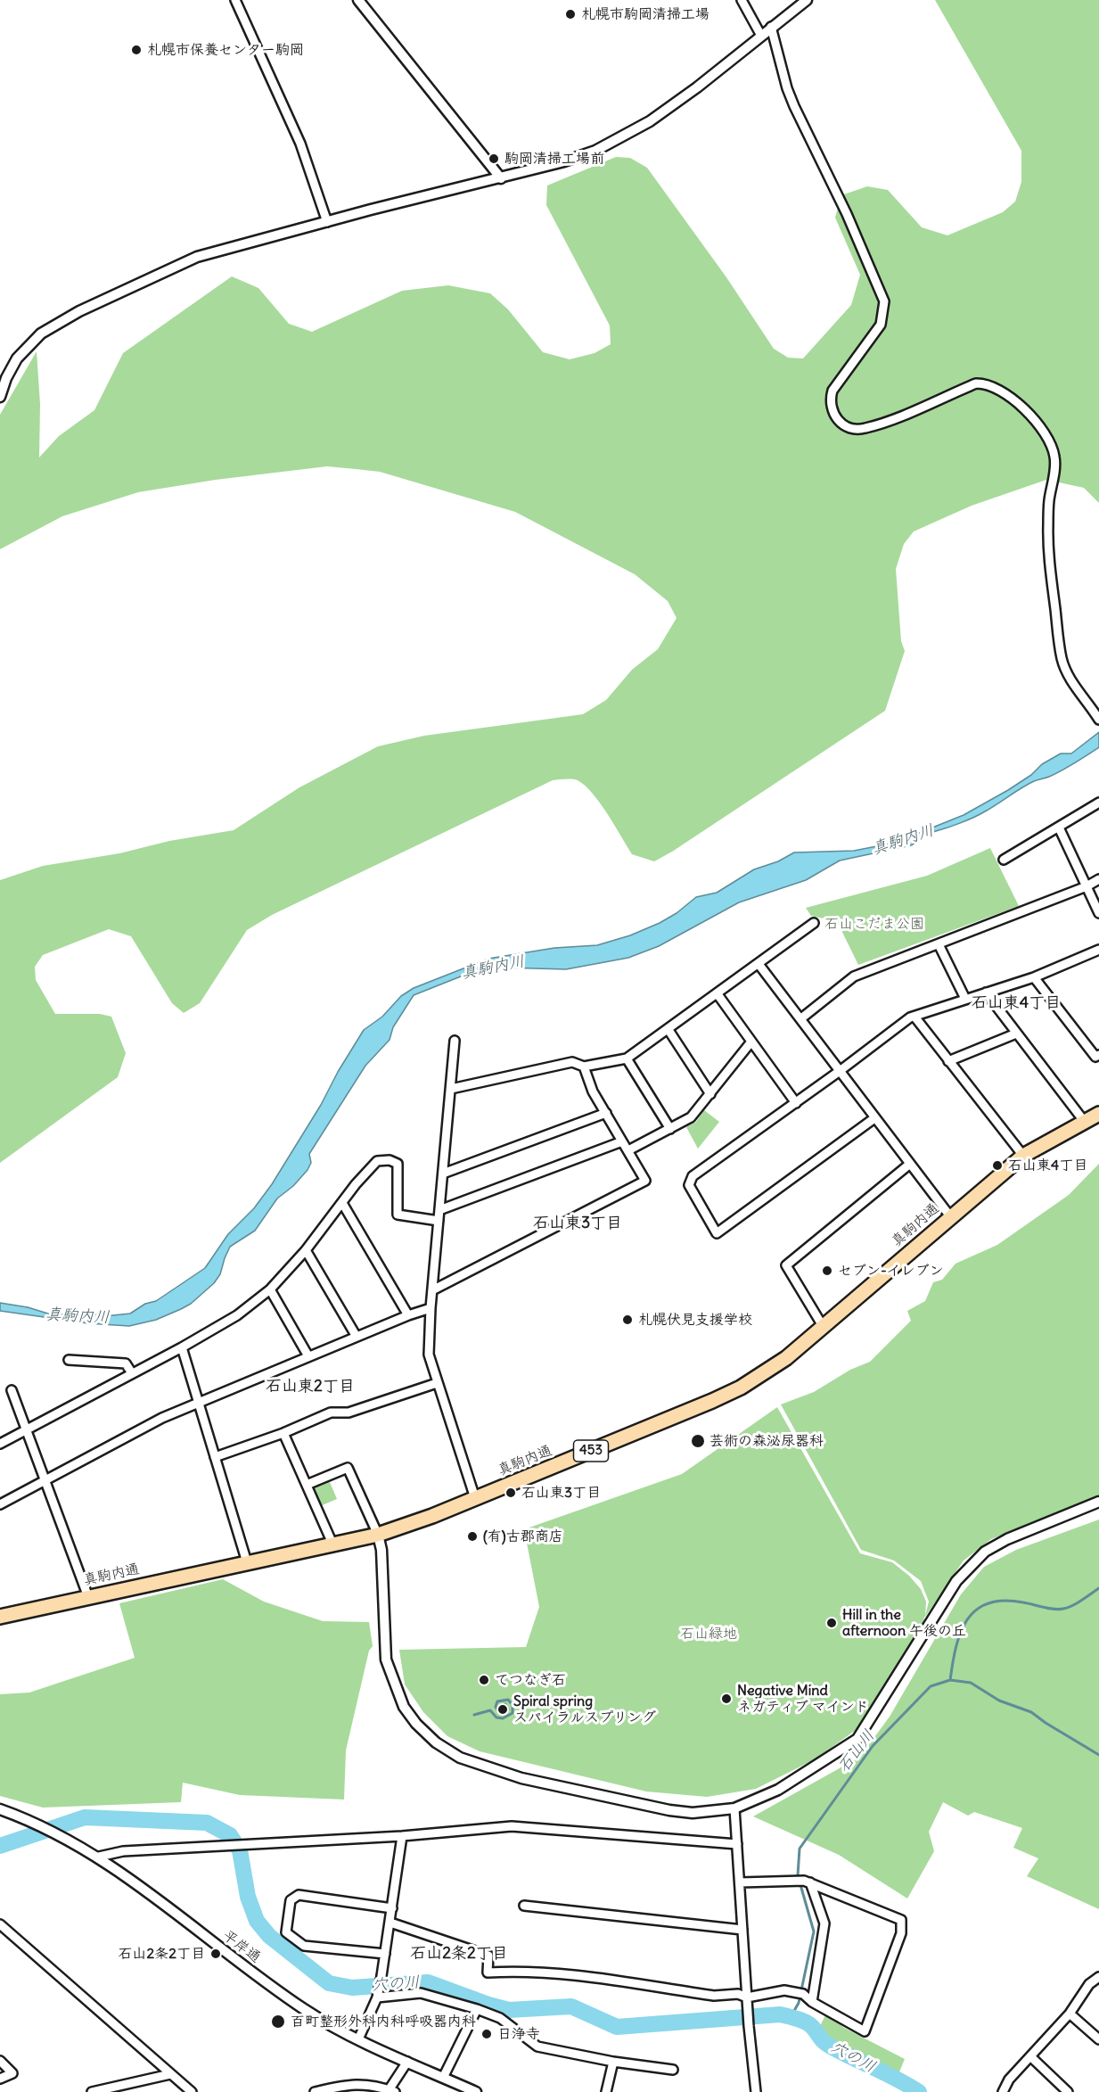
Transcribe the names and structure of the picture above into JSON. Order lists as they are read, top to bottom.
{
  "streets": {
    "highway": ["真駒内通", "453"],
    "street": ["平岸通"]
  },
  "districts": [
    "石山東4丁目",
    "石山東3丁目",
    "石山東2丁目",
    "石山2条2丁目"
  ],
  "water": ["真駒内川", "石山川", "穴の川"],
  "parks": ["石山こだま公園", "石山緑地"],
  "places": [
    "札幌市駒岡清掃工場",
    "札幌市保養センター駒岡",
    "駒岡清掃工場前",
    "石山東4丁目",
    "セブン-イレブン",
    "札幌伏見支援学校",
    "芸術の森泌尿器科",
    "石山東3丁目",
    "(有)古郡商店",
    "Hill in the afternoon 午後の丘",
    "てつなぎ石",
    "Negative Mind ネガティブ マインド",
    "Spiral spring スパイラルスプリング",
    "石山2条2丁目",
    "百町整形外科内科呼吸器内科",
    "日浄寺"
  ]
}
